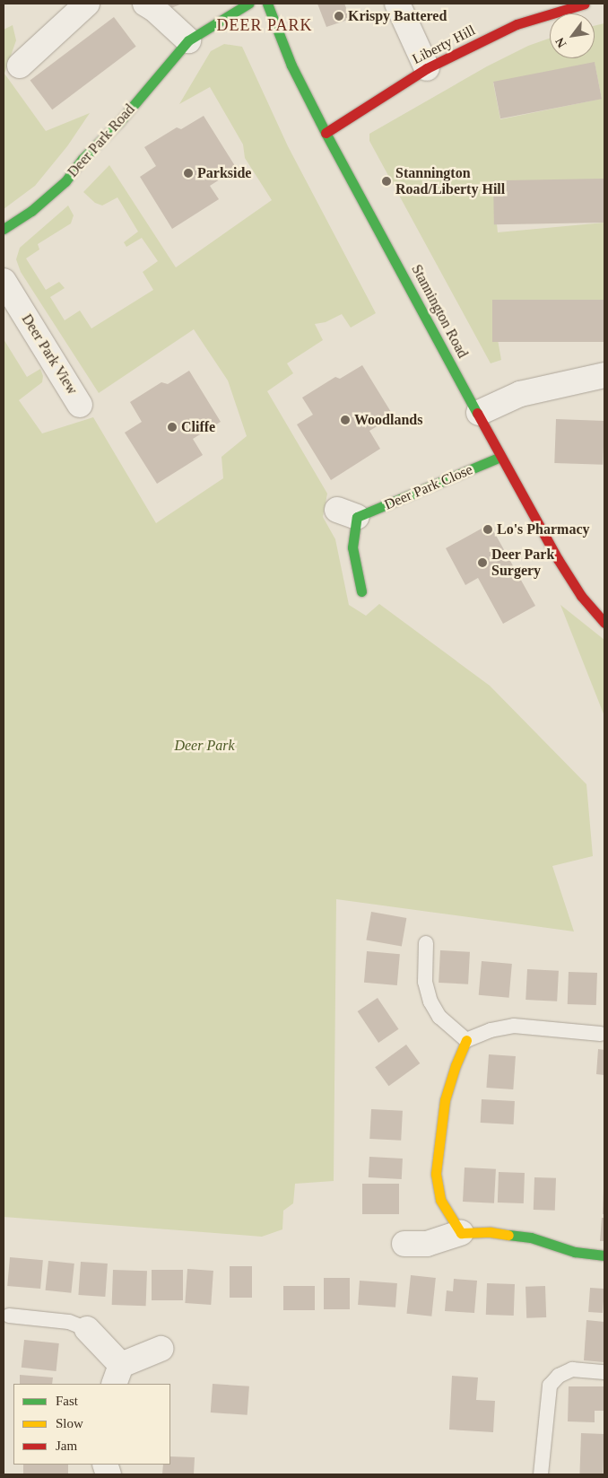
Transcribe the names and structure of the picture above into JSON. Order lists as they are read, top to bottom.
{
  "streets": {
    "street": [
      "Liberty Hill",
      "Deer Park Road",
      "Stannington Road",
      "Deer Park View",
      "Deer Park Close"
    ]
  },
  "crossings": [
    ["Liberty Hill", "Stannington Road"],
    ["Stannington Road", "Deer Park Close"]
  ],
  "districts": ["DEER PARK"],
  "parks": ["Deer Park"],
  "places": [
    "Krispy Battered",
    "Parkside",
    "Stannington Road/Liberty Hill",
    "Woodlands",
    "Cliffe",
    "Lo's Pharmacy",
    "Deer Park Surgery"
  ],
  "legend": ["Fast", "Slow", "Jam"],
  "north": "bottom left"
}
